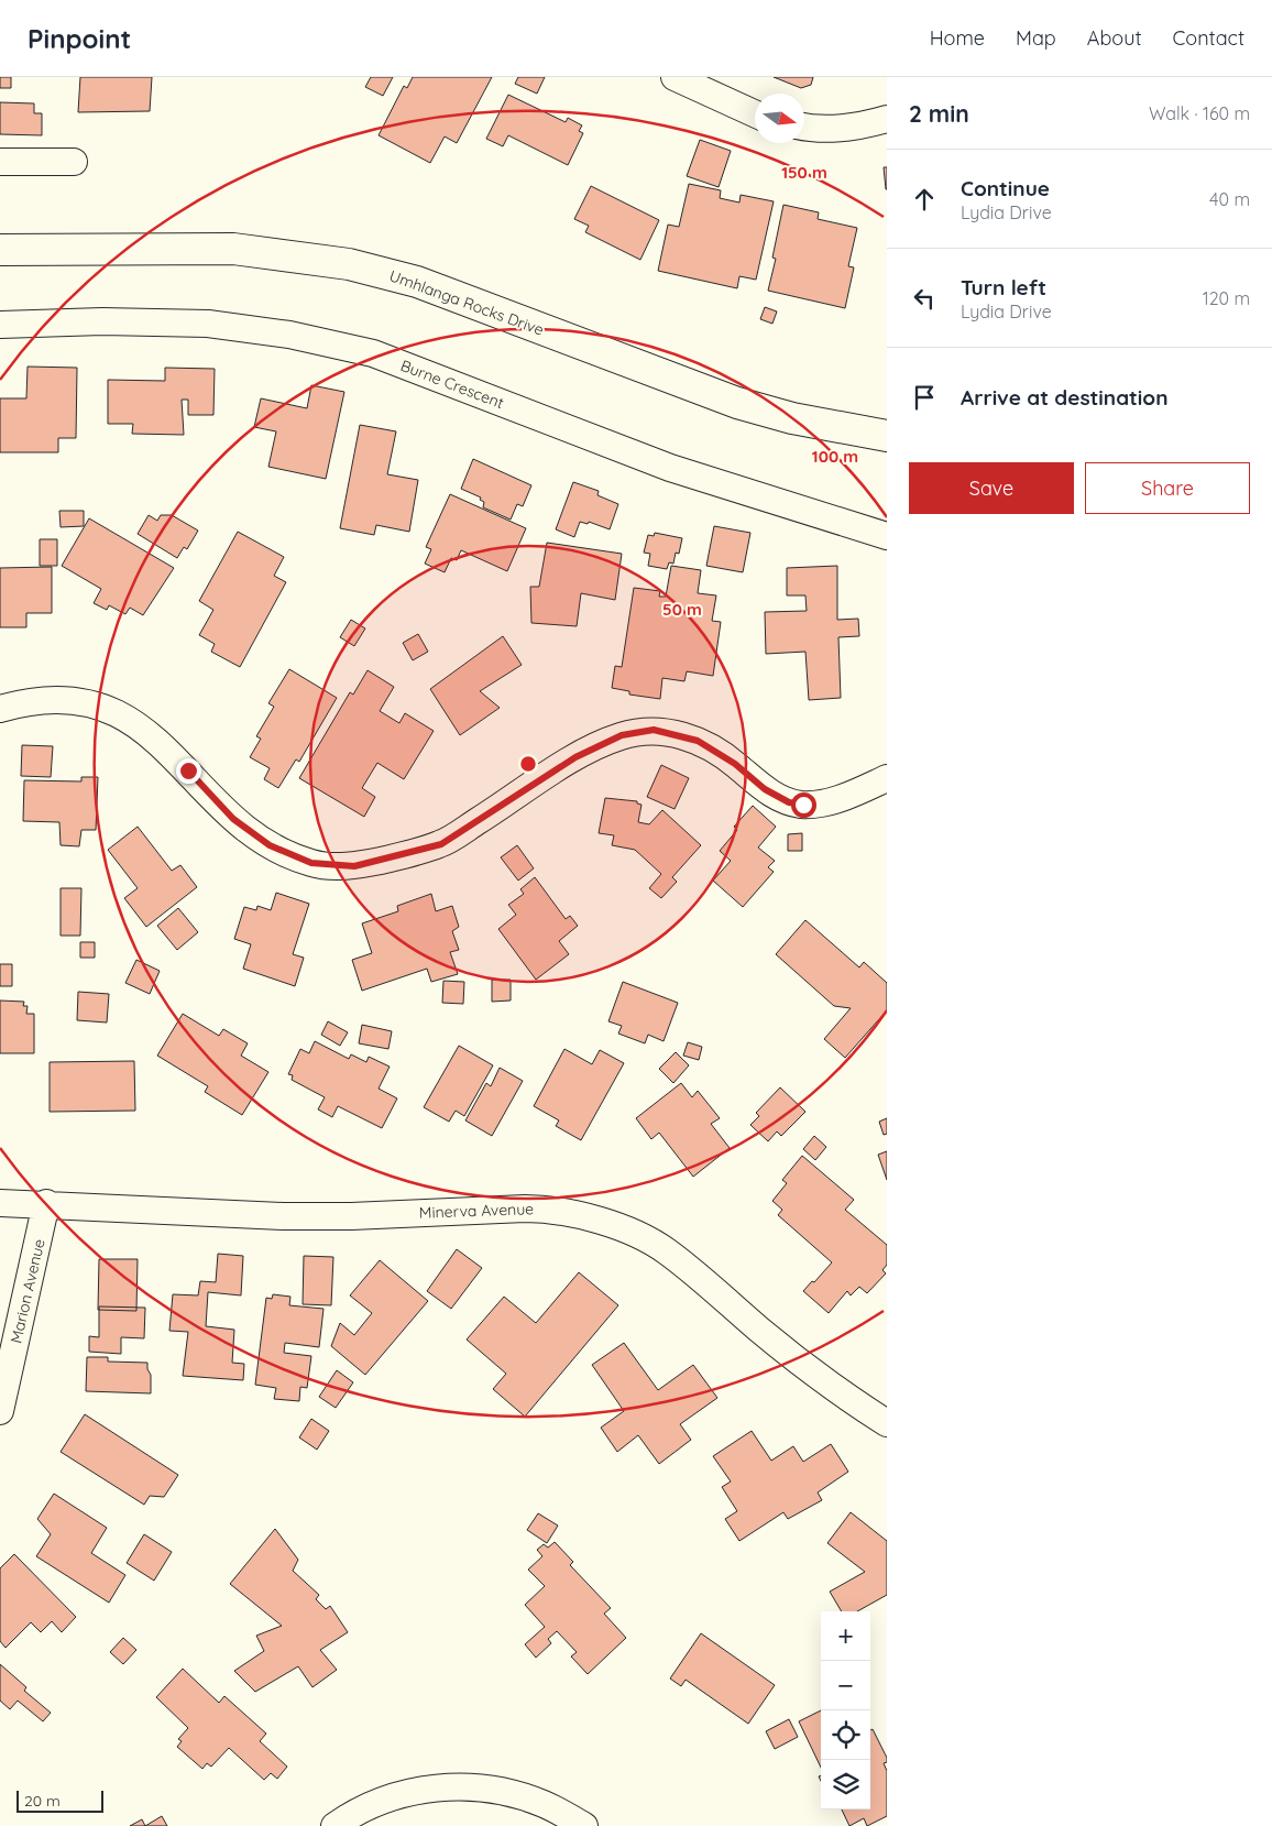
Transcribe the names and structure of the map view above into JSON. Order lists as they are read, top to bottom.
{
  "streets": {
    "main road": ["Umhlanga Rocks Drive"],
    "street": ["Burne Crescent", "Minerva Avenue", "Marion Avenue"]
  },
  "crossings": [
    ["Minerva Avenue", "Marion Avenue"]
  ],
  "scale_bar": "20 m",
  "north": "right",
  "page": {
    "header": "Pinpoint",
    "nav": [
      "Home",
      "Map",
      "About",
      "Contact"
    ],
    "heading": ["2 min", "Walk · 160 m"],
    "list": [
      ["Continue", "Lydia Drive", "40 m"],
      ["Turn left", "Lydia Drive", "120 m"],
      "Arrive at destination"
    ],
    "buttons": ["Save", "Share"],
    "map_buttons": ["+", "−"],
    "scale": "20 m"
  },
  "rings": ["150 m", "100 m", "50 m"]
}
